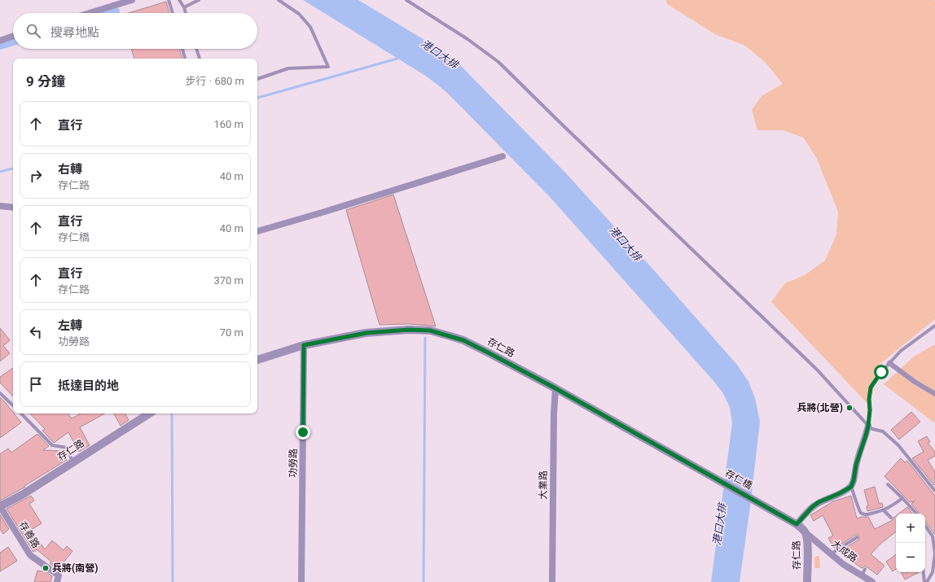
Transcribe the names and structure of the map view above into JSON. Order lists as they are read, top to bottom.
{
  "streets": {
    "street": [
      "存仁路",
      "功勞路",
      "存仁橋",
      "大業路",
      "存善路",
      "大成路"
    ]
  },
  "crossings": [
    ["存仁路", "功勞路"],
    ["存仁路", "存仁橋"],
    ["存仁路", "大業路"],
    ["存仁路", "存善路"],
    ["存仁路", "大成路"]
  ],
  "water": ["港口大排"],
  "places": ["兵將(北營)", "兵將(南營)"],
  "page": {
    "search": "搜尋地點",
    "heading": ["9 分鐘", "步行 · 680 m"],
    "list": [
      ["直行", "160 m"],
      ["右轉", "存仁路", "40 m"],
      ["直行", "存仁橋", "40 m"],
      ["直行", "存仁路", "370 m"],
      ["左轉", "功勞路", "70 m"],
      "抵達目的地"
    ],
    "map_buttons": ["+", "−"]
  }
}
